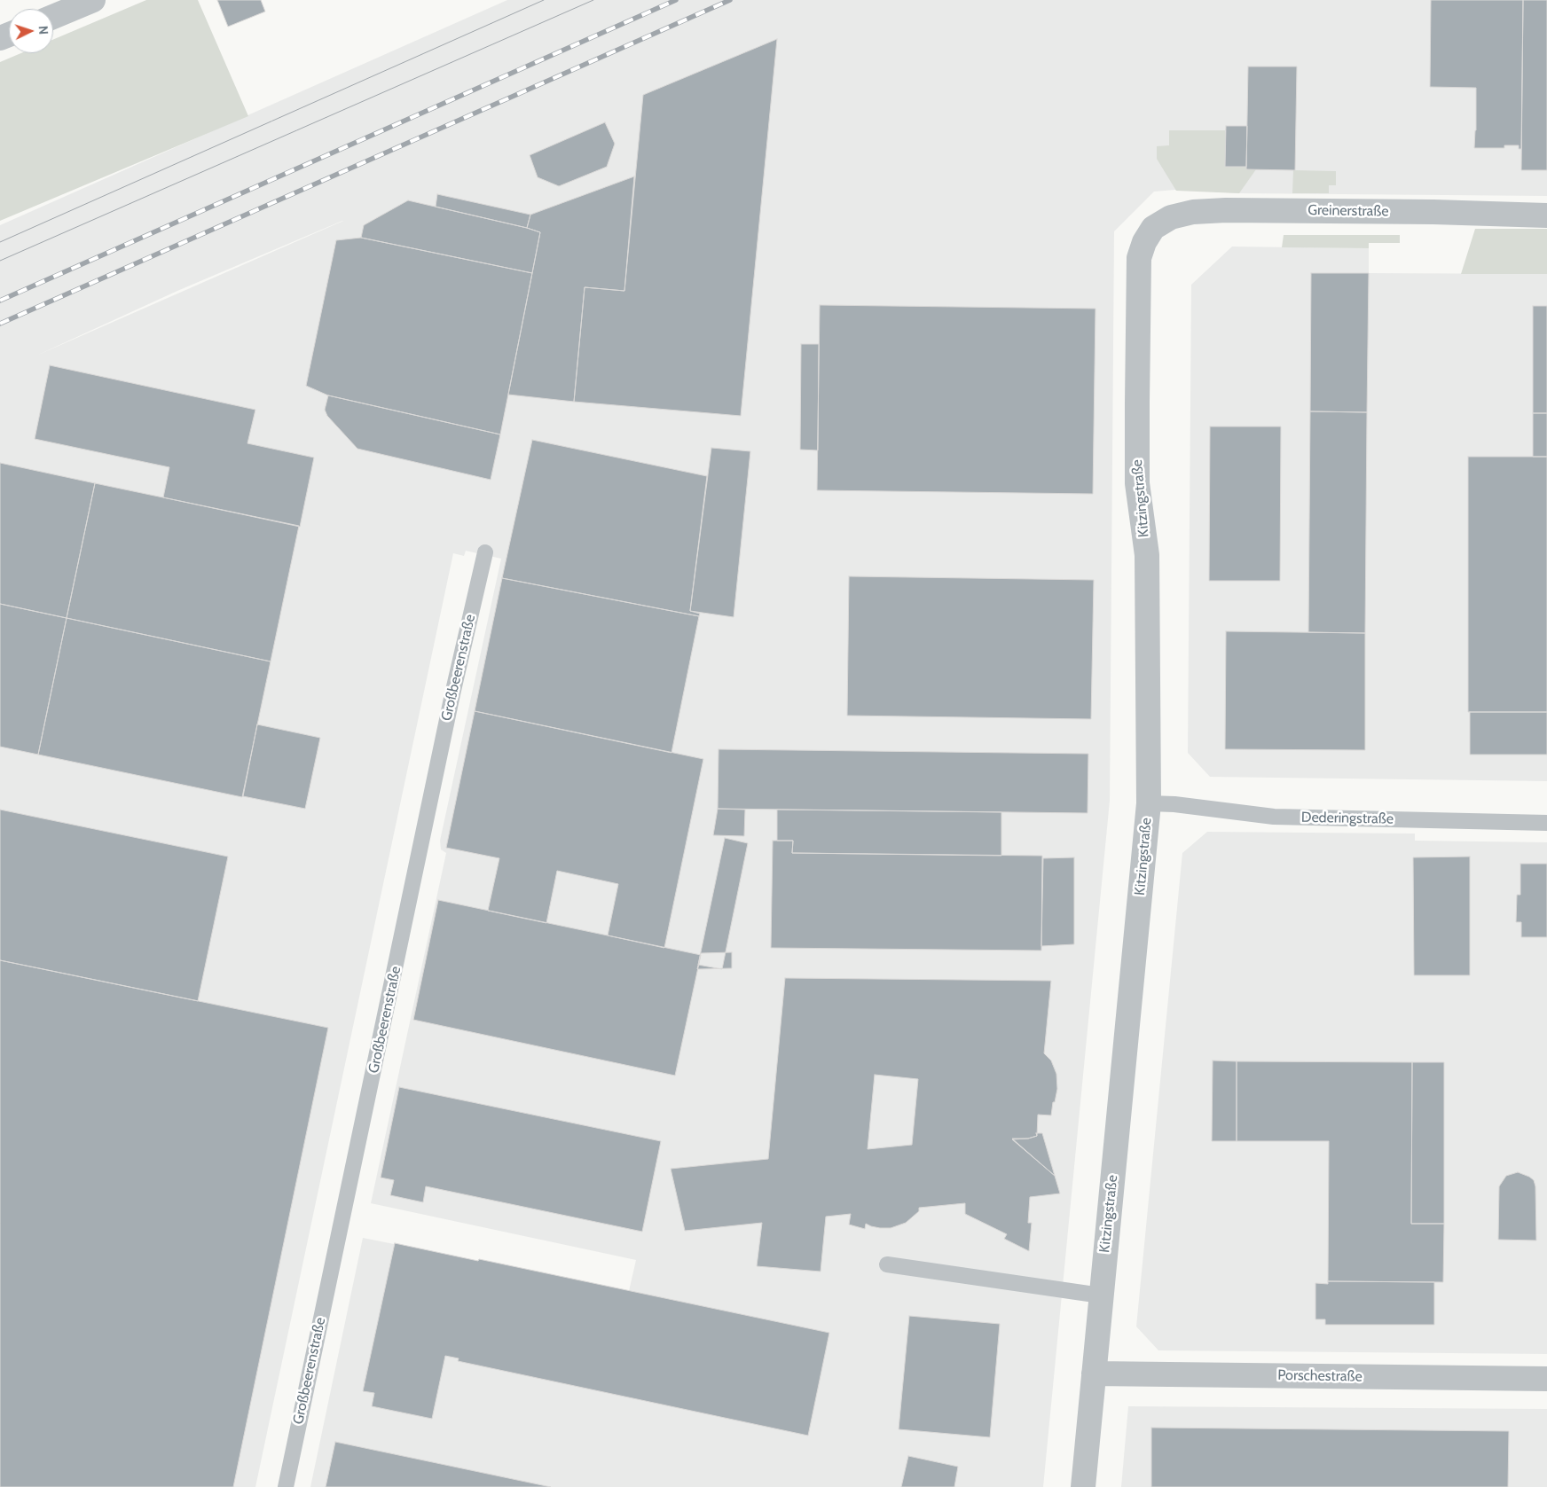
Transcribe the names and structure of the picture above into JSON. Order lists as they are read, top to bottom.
{
  "streets": {
    "street": ["Greinerstraße", "Kitzingstraße", "Porschestraße"],
    "lane": ["Großbeerenstraße", "Dederingstraße"]
  },
  "crossings": [
    ["Greinerstraße", "Kitzingstraße"],
    ["Kitzingstraße", "Dederingstraße"],
    ["Kitzingstraße", "Porschestraße"]
  ],
  "north": "right"
}
